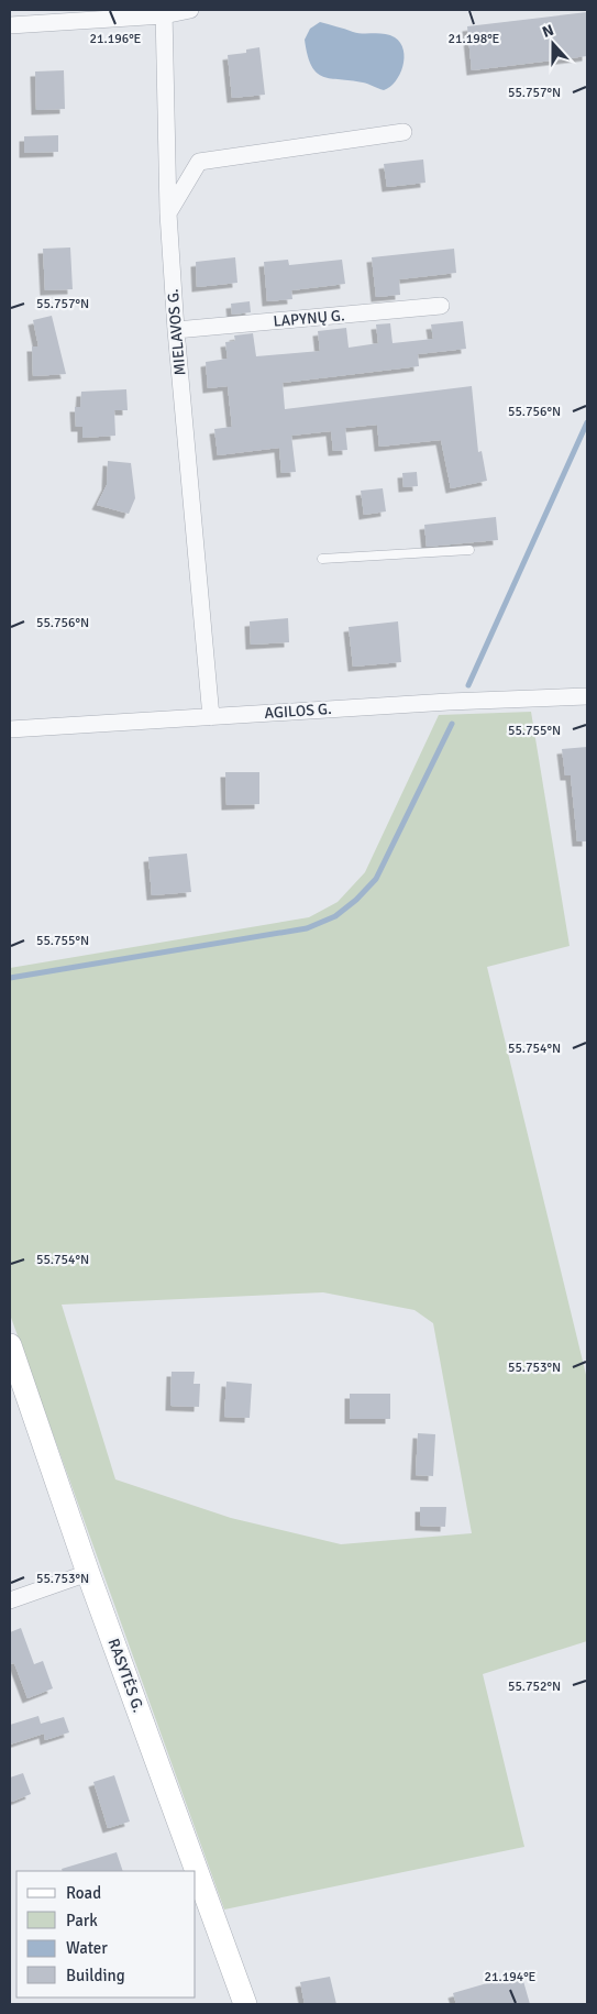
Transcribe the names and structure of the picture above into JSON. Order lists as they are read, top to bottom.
{
  "streets": {
    "main road": ["RASYTĖS G."],
    "street": ["LAPYNŲ G.", "MIELAVOS G.", "AGILOS G."]
  },
  "crossings": [
    ["LAPYNŲ G.", "MIELAVOS G."],
    ["MIELAVOS G.", "AGILOS G."]
  ],
  "legend": [
    "Road",
    "Park",
    "Water",
    "Building"
  ],
  "north": "top",
  "coordinates": [
    "21.196°E",
    "21.198°E",
    "55.757°N",
    "55.756°N",
    "55.755°N",
    "55.754°N",
    "55.753°N",
    "55.752°N",
    "21.194°E"
  ]
}
